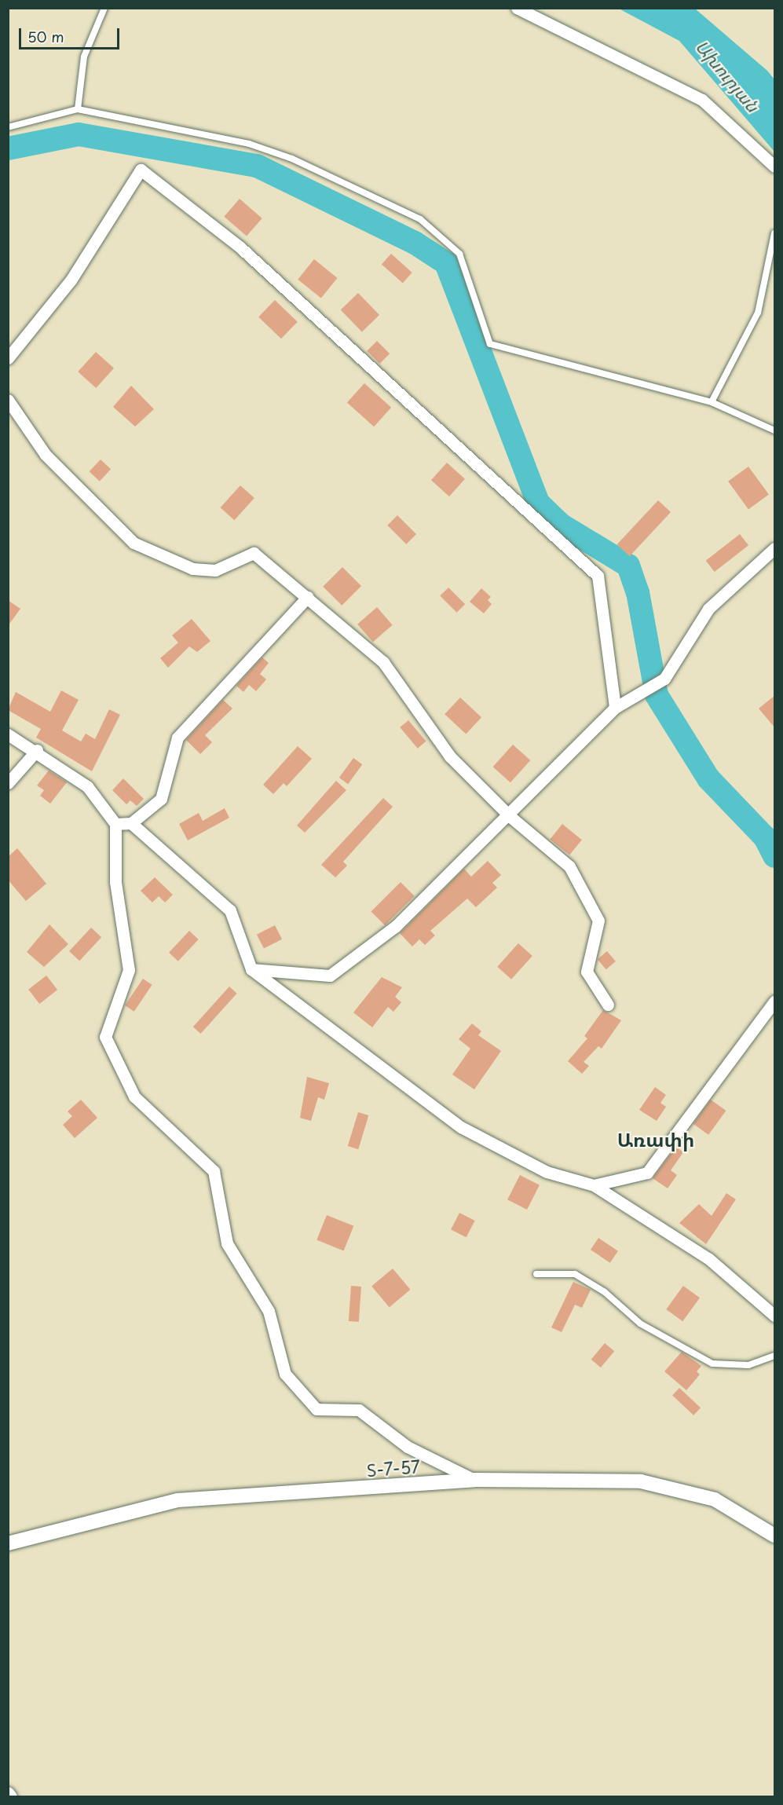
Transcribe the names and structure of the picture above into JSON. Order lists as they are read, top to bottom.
{
  "streets": {
    "street": ["Տ-7-57"]
  },
  "districts": ["Առափի"],
  "water": ["Ախուրյան"],
  "scale_bar": "50 m"
}
